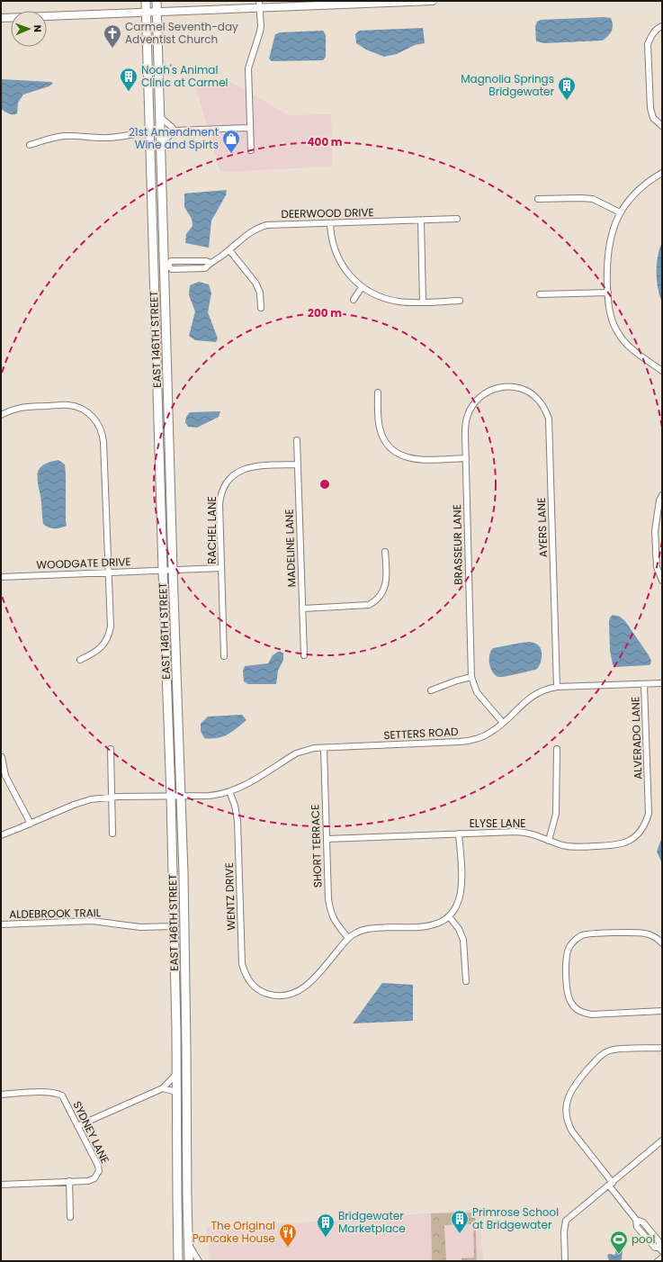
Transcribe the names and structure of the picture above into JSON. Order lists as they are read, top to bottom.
{
  "streets": {
    "main road": ["EAST 146TH STREET"],
    "street": [
      "DEERWOOD DRIVE",
      "AYERS LANE",
      "RACHEL LANE",
      "BRASSEUR LANE",
      "MADELINE LANE",
      "WOODGATE DRIVE",
      "SETTERS ROAD",
      "ALVERADO LANE",
      "ELYSE LANE",
      "SHORT TERRACE",
      "WENTZ DRIVE",
      "ALDEBROOK TRAIL",
      "SYDNEY LANE"
    ]
  },
  "crossings": [
    ["DEERWOOD DRIVE", "EAST 146TH STREET"],
    ["EAST 146TH STREET", "WOODGATE DRIVE"],
    ["EAST 146TH STREET", "SETTERS ROAD"],
    ["EAST 146TH STREET", "ALDEBROOK TRAIL"],
    ["AYERS LANE", "BRASSEUR LANE"],
    ["AYERS LANE", "SETTERS ROAD"],
    ["RACHEL LANE", "MADELINE LANE"],
    ["RACHEL LANE", "WOODGATE DRIVE"],
    ["BRASSEUR LANE", "SETTERS ROAD"],
    ["SETTERS ROAD", "ALVERADO LANE"],
    ["SETTERS ROAD", "SHORT TERRACE"],
    ["SETTERS ROAD", "WENTZ DRIVE"],
    ["ALVERADO LANE", "ELYSE LANE"],
    ["ELYSE LANE", "SHORT TERRACE"],
    ["SHORT TERRACE", "WENTZ DRIVE"]
  ],
  "places": {
    "church": ["Carmel Seventh-day Adventist Church"],
    "building": [
      "Noah's Animal Clinic at Carmel",
      "Magnolia Springs Bridgewater",
      "Primrose School at Bridgewater",
      "Bridgewater Marketplace"
    ],
    "shop": ["21st Amendment Wine and Spirts"],
    "restaurant": ["The Original Pancake House"],
    "sports": ["pool"]
  },
  "north": "right",
  "rings": ["400 m", "200 m"]
}
